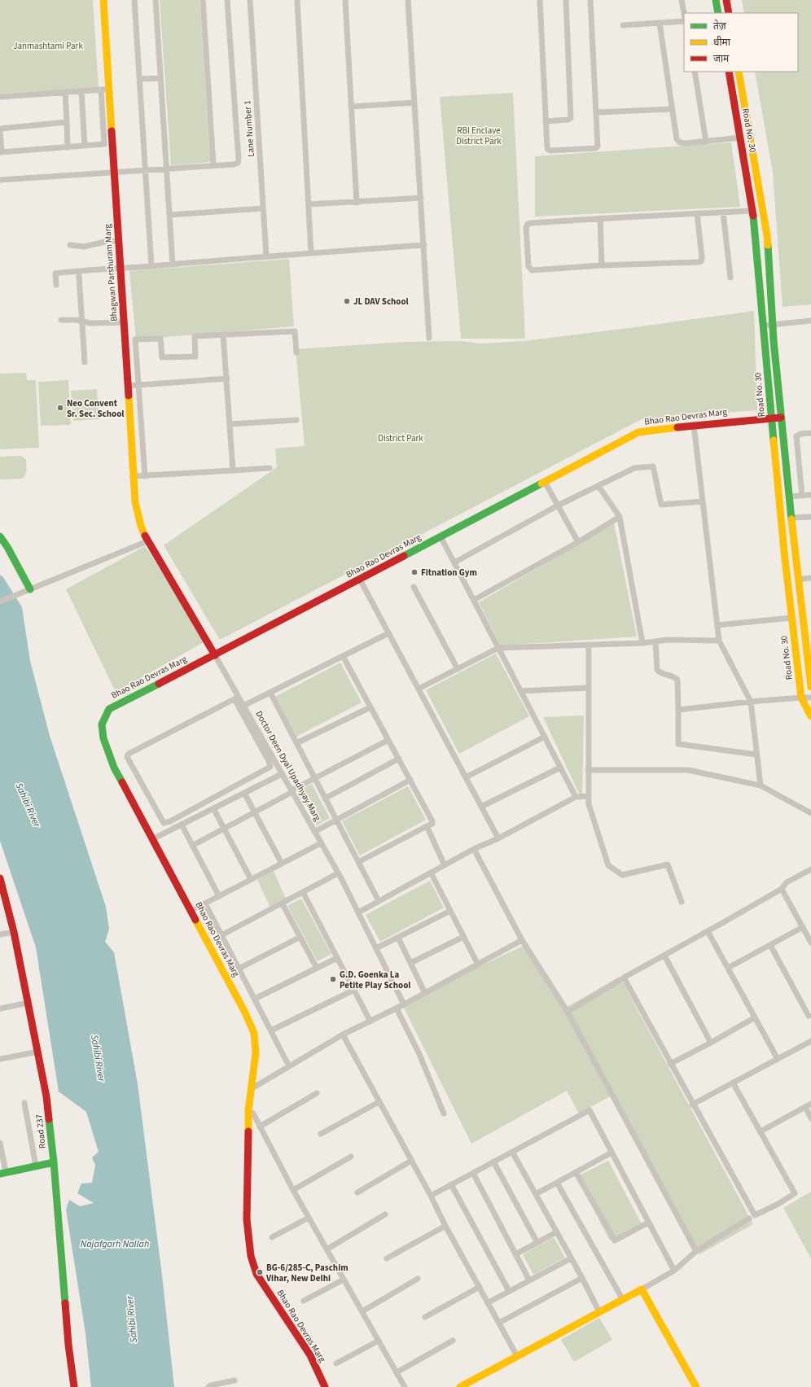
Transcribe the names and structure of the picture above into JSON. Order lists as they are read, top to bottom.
{
  "streets": {
    "street": [
      "Lane Number 1",
      "Road No. 30",
      "Bhagwan Parshuram Marg",
      "Bhao Rao Devras Marg",
      "Doctor Deen Dyal Upadhyay Marg",
      "Road 237"
    ]
  },
  "crossings": [
    ["Road No. 30", "Bhao Rao Devras Marg"],
    ["Bhagwan Parshuram Marg", "Doctor Deen Dyal Upadhyay Marg"],
    ["Bhao Rao Devras Marg", "Doctor Deen Dyal Upadhyay Marg"]
  ],
  "water": ["Sahibi River", "Najafgarh Nallah"],
  "parks": ["Janmashtami Park", "RBI Enclave District Park", "District Park"],
  "places": [
    "JL DAV School",
    "Neo Convent Sr. Sec. School",
    "Fitnation Gym",
    "G.D. Goenka La Petite Play School",
    "BG-6/285-C, Paschim Vihar, New Delhi"
  ],
  "legend": ["तेज़", "धीमा", "जाम"]
}
